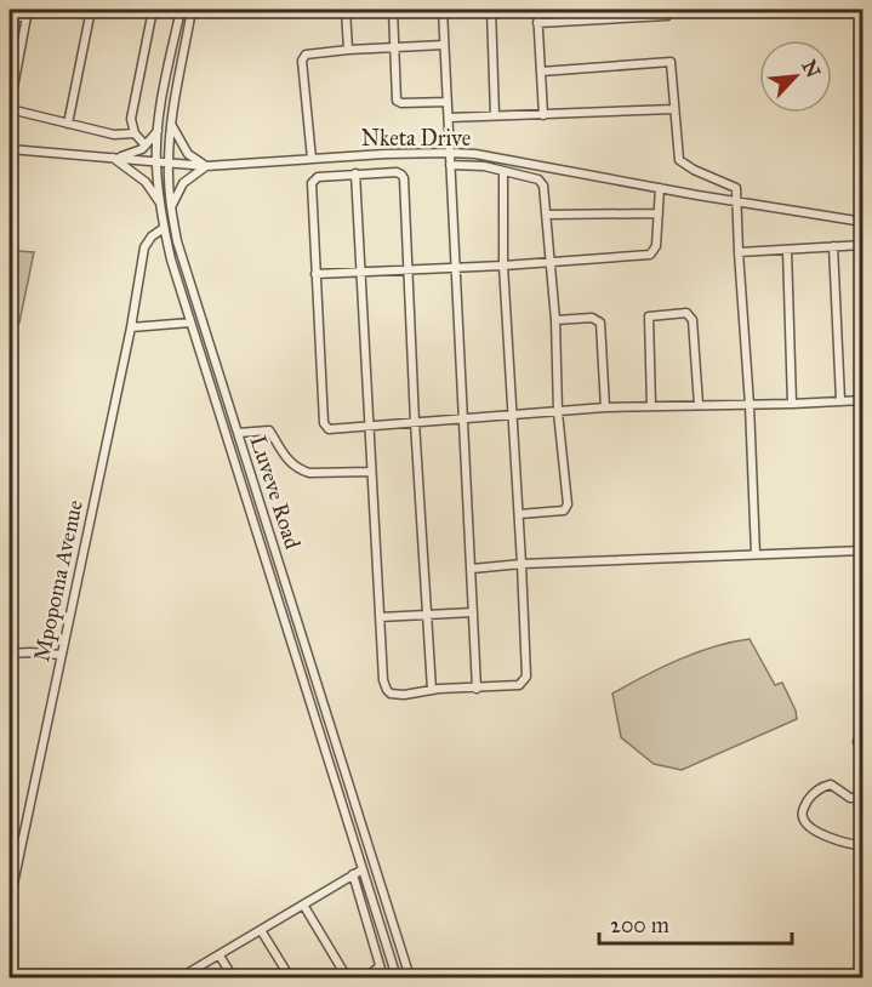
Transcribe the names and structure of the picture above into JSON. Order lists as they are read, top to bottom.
{
  "streets": {
    "street": ["Nketa Drive", "Luveve Road", "Mpopoma Avenue"]
  },
  "crossings": [
    ["Nketa Drive", "Luveve Road"],
    ["Luveve Road", "Mpopoma Avenue"]
  ],
  "scale_bar": "200 m",
  "north": "top right"
}
